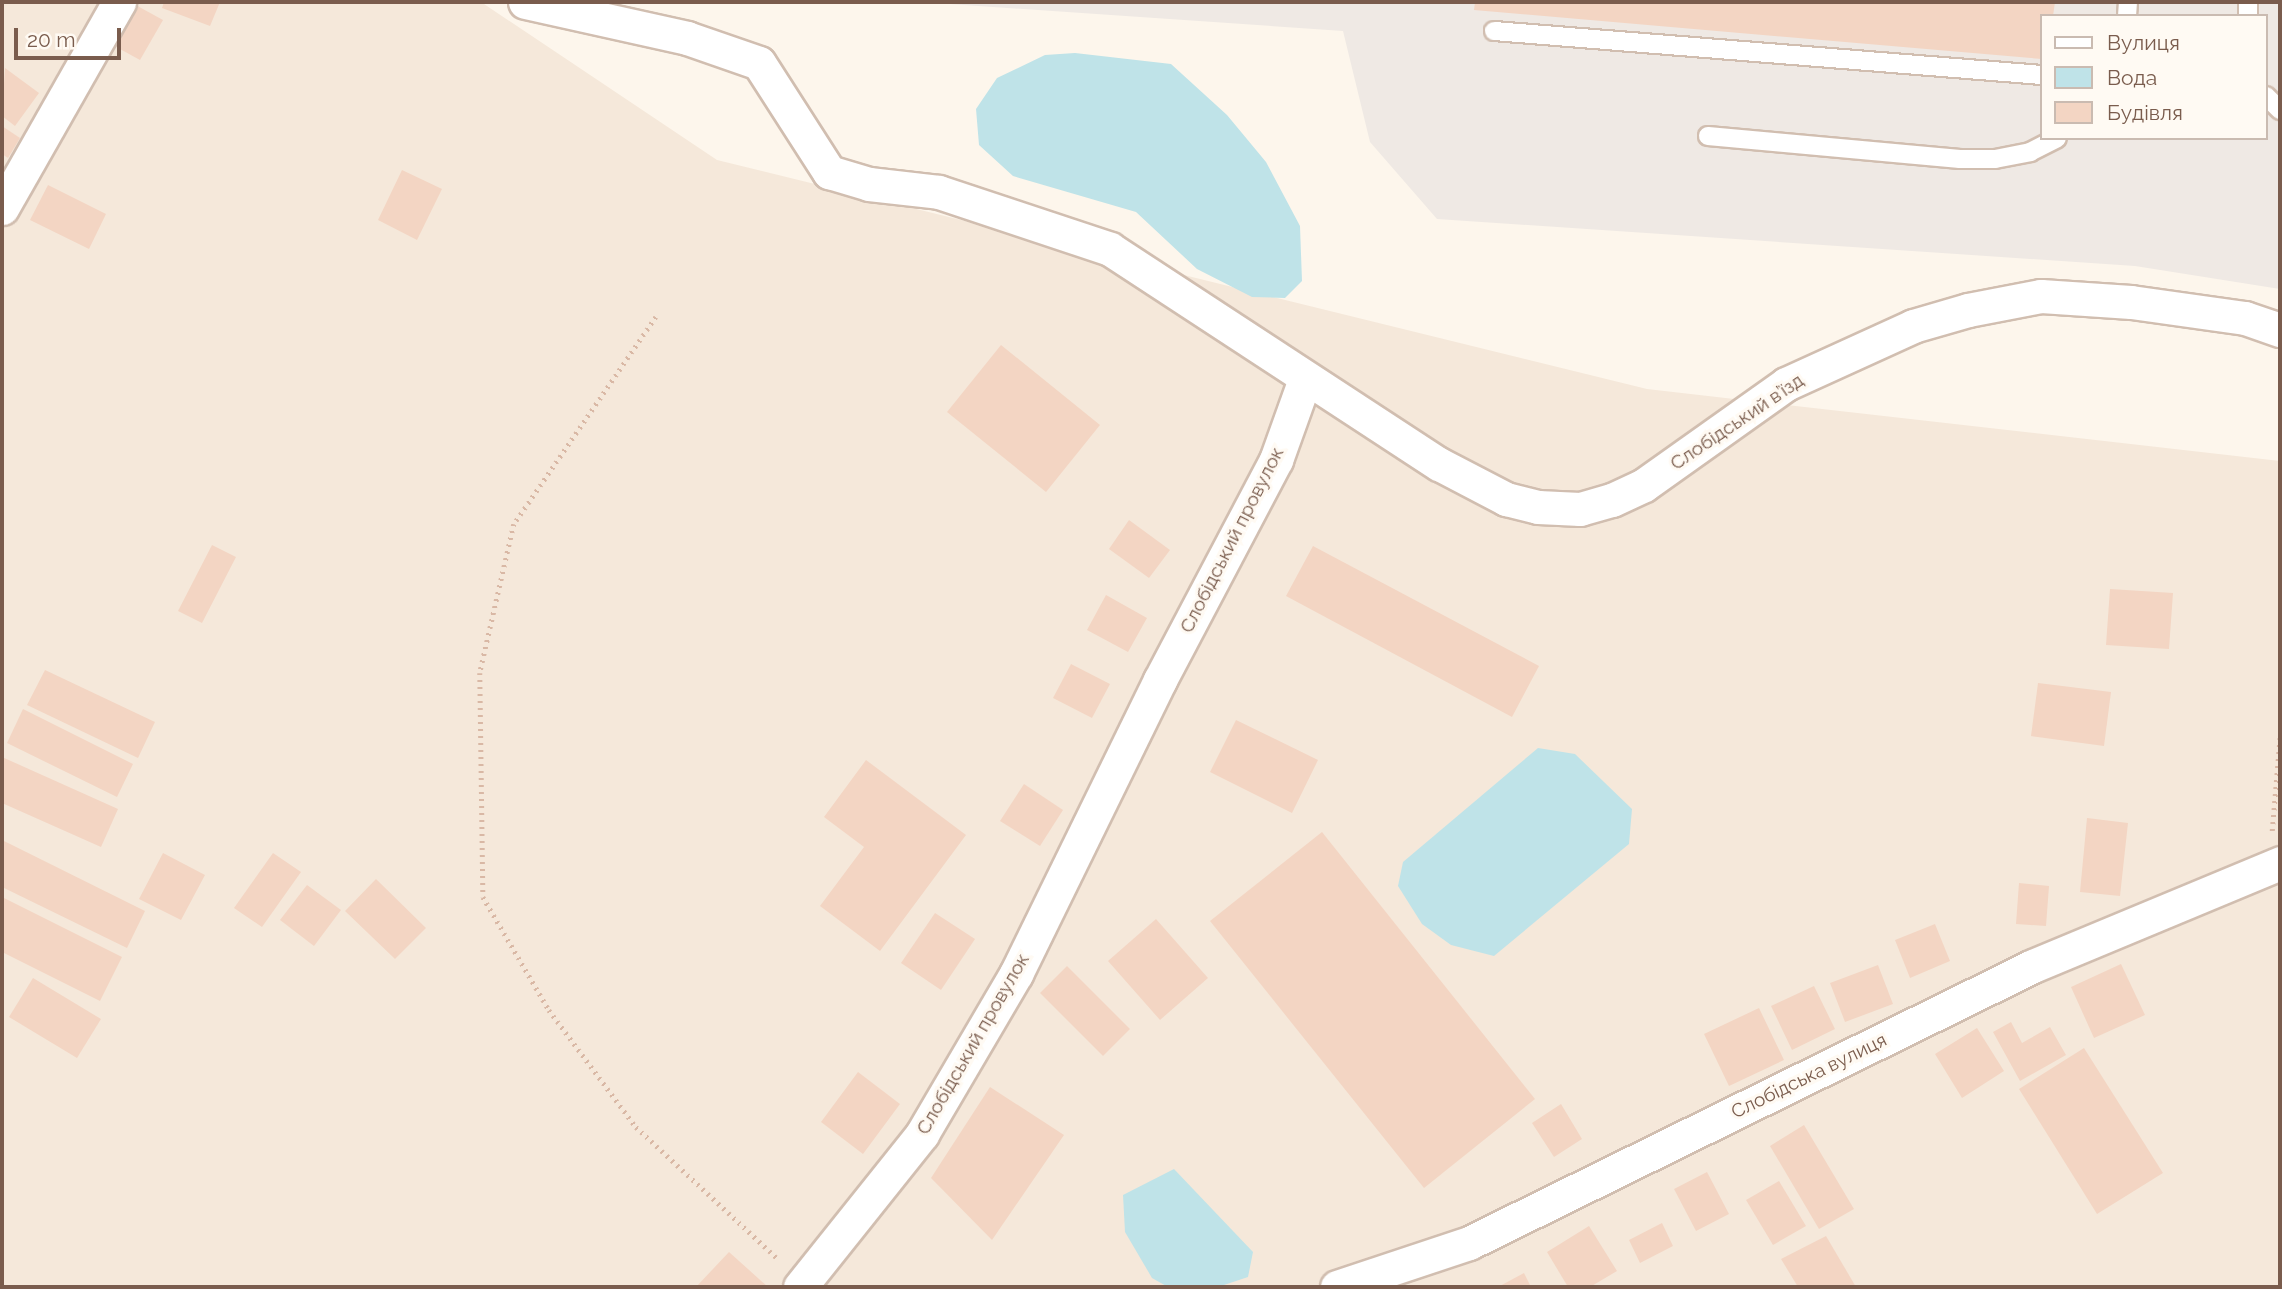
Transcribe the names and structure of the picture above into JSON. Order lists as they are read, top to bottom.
{
  "streets": {
    "street": ["Слобідський в’їзд", "Слобідський провулок", "Слобідська вулиця"]
  },
  "crossings": [
    ["Слобідський в’їзд", "Слобідський провулок"]
  ],
  "legend": ["Вулиця", "Вода", "Будівля"],
  "scale_bar": "20 m"
}
